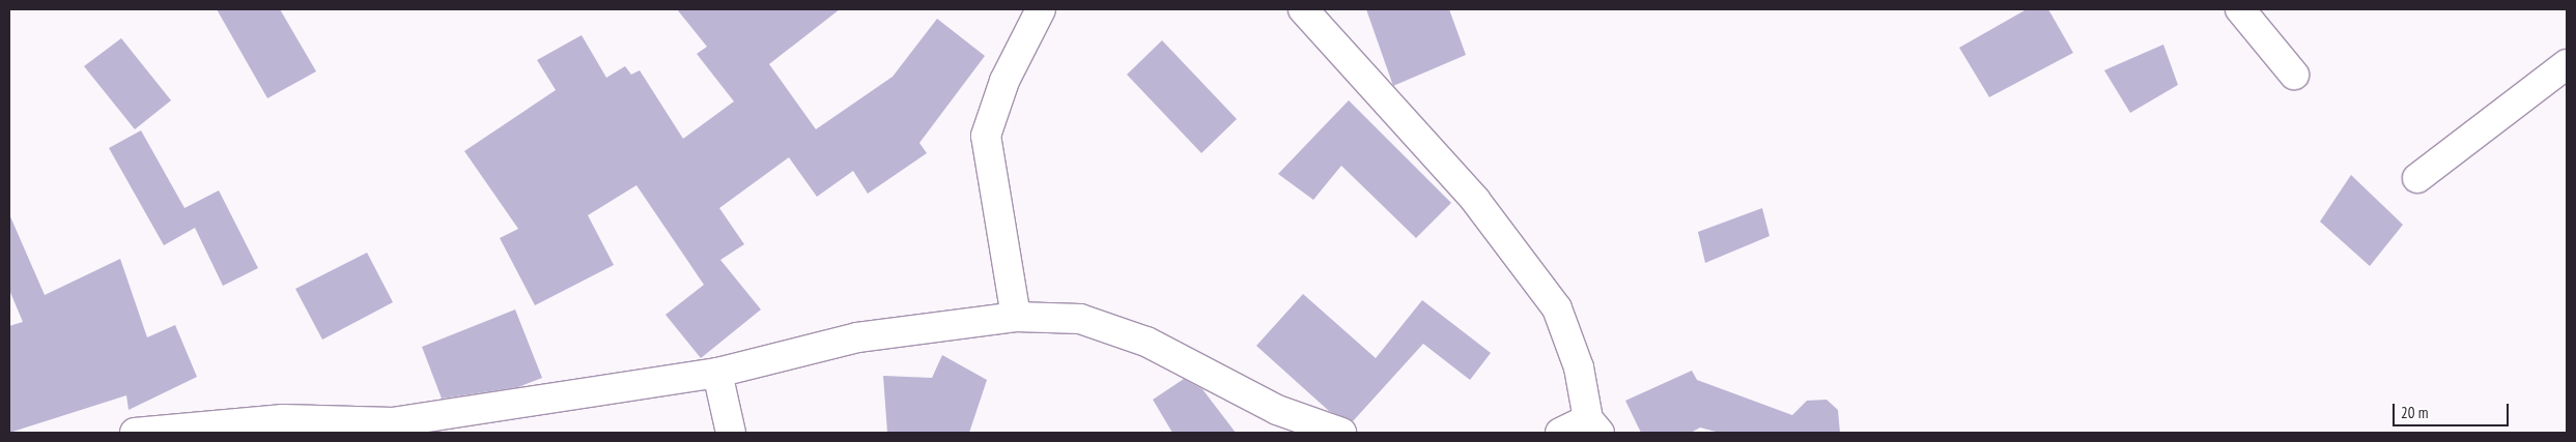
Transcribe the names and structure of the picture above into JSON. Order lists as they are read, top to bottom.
{
  "scale_bar": "20 m"
}
